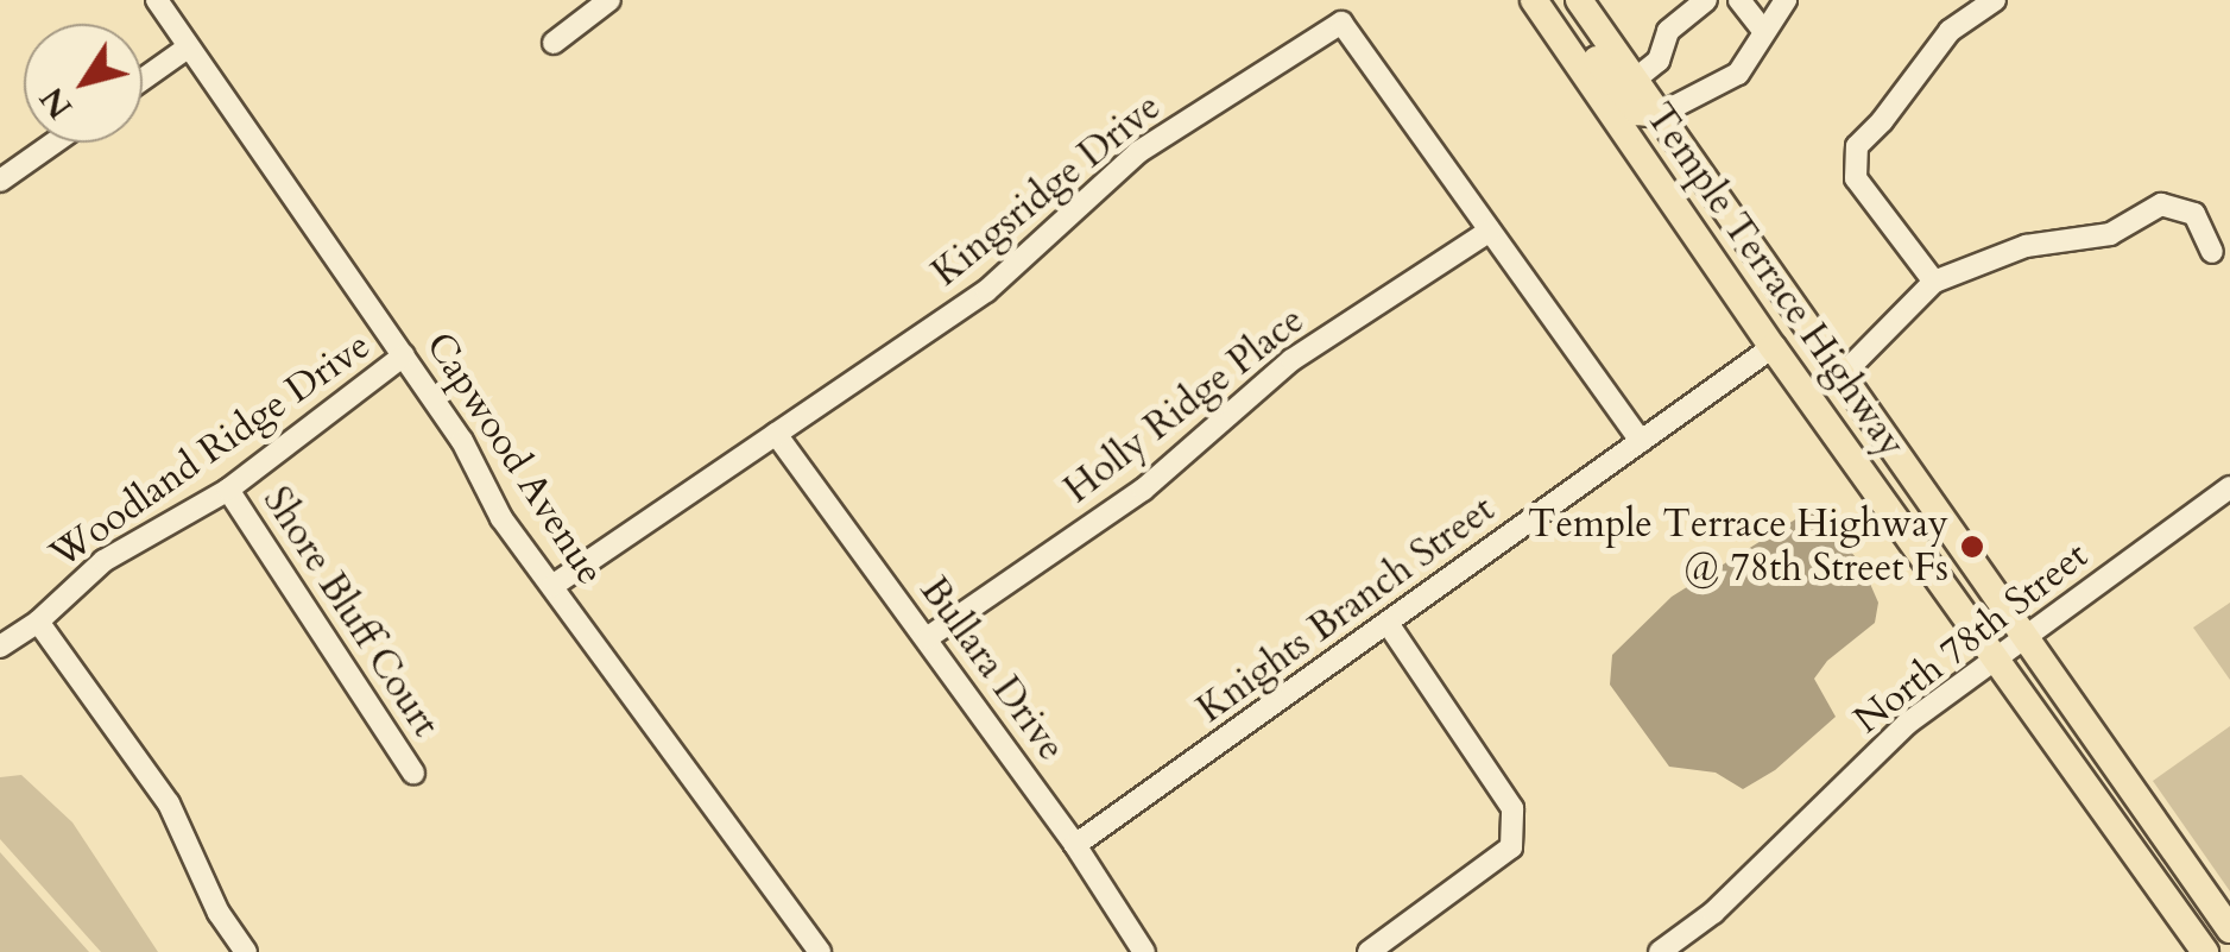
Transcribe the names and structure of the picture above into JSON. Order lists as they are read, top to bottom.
{
  "streets": {
    "main road": ["Temple Terrace Highway"],
    "street": [
      "Kingsridge Drive",
      "Holly Ridge Place",
      "Woodland Ridge Drive",
      "Capwood Avenue",
      "Knights Branch Street",
      "Shore Bluff Court",
      "North 78th Street",
      "Bullara Drive"
    ]
  },
  "crossings": [
    ["Kingsridge Drive", "Holly Ridge Place"],
    ["Kingsridge Drive", "Capwood Avenue"],
    ["Kingsridge Drive", "Knights Branch Street"],
    ["Kingsridge Drive", "Bullara Drive"],
    ["Temple Terrace Highway", "Knights Branch Street"],
    ["Temple Terrace Highway", "North 78th Street"],
    ["Holly Ridge Place", "Bullara Drive"],
    ["Woodland Ridge Drive", "Capwood Avenue"],
    ["Woodland Ridge Drive", "Shore Bluff Court"],
    ["Knights Branch Street", "Bullara Drive"]
  ],
  "places": ["Temple Terrace Highway @ 78th Street Fs"],
  "north": "bottom left"
}
